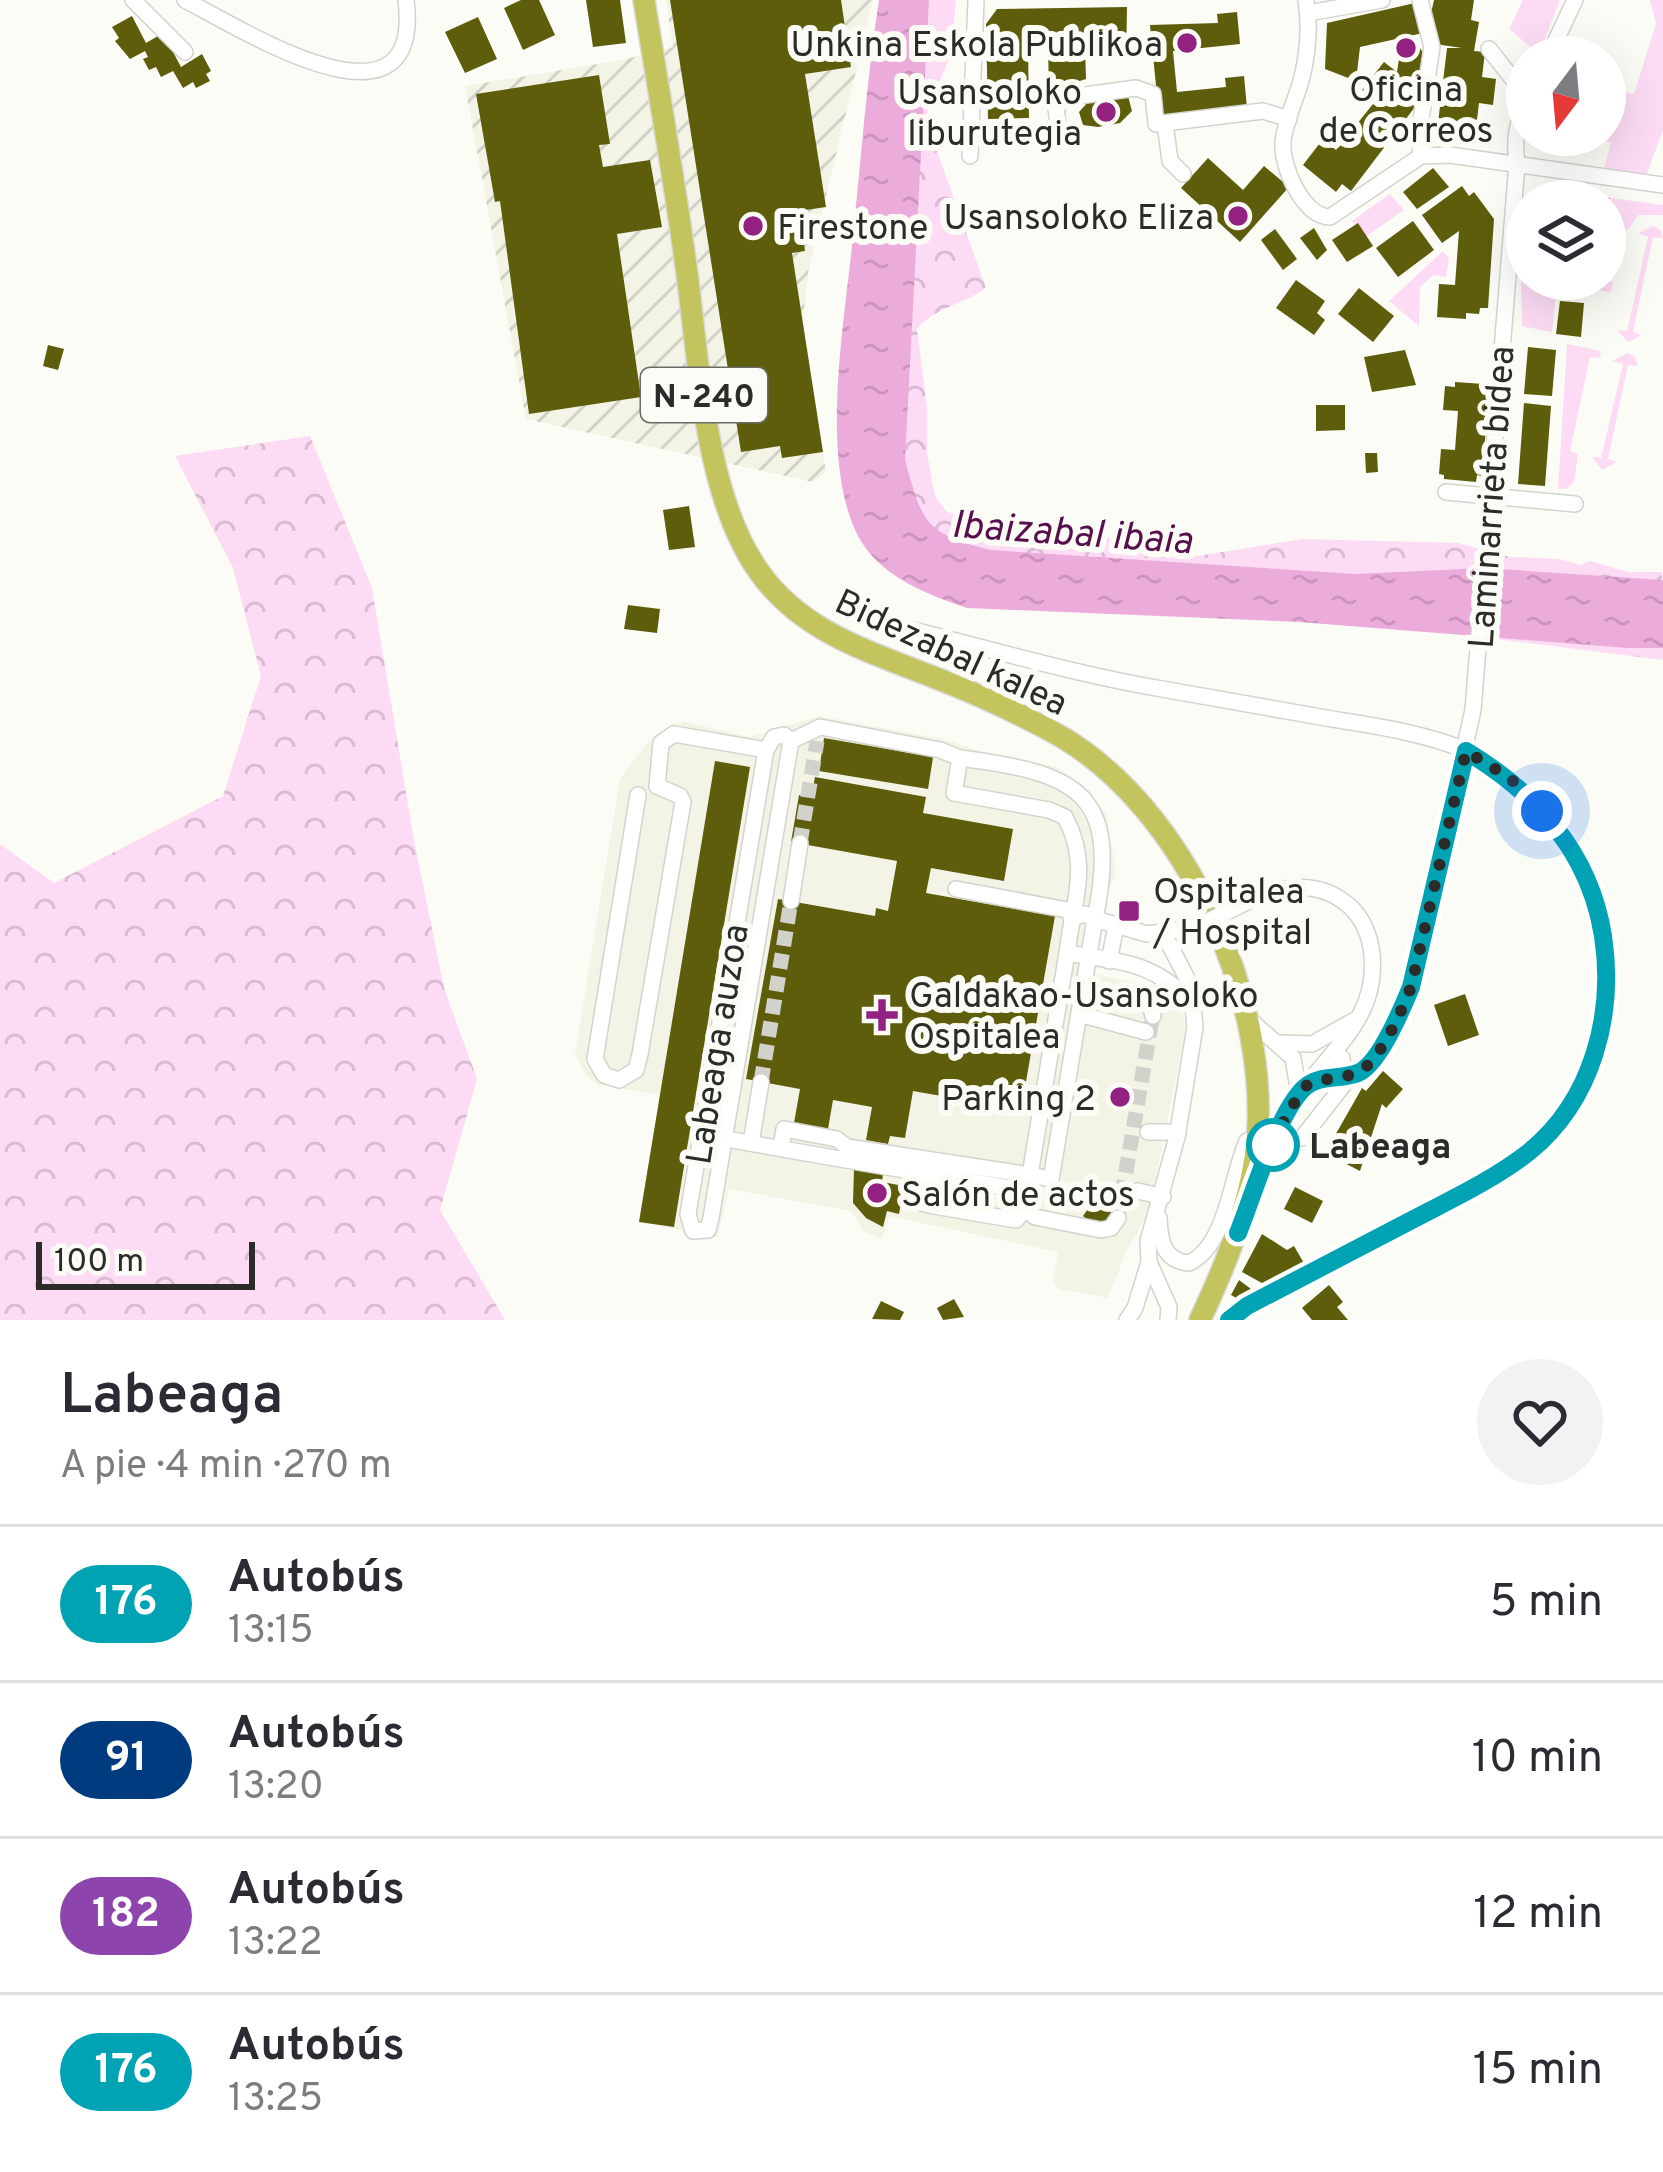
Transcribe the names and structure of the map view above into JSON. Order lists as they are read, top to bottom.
{
  "streets": {
    "highway": ["N-240", "Bidezabal kalea"],
    "street": ["Laminarrieta bidea", "Labeaga auzoa"]
  },
  "crossings": [
    ["N-240", "Bidezabal kalea"],
    ["Laminarrieta bidea", "Bidezabal kalea"]
  ],
  "water": ["Ibaizabal ibaia"],
  "places": {
    "other": [
      "Unkina Eskola Publikoa",
      "Oficina de Correos",
      "Usansoloko liburutegia",
      "Usansoloko Eliza",
      "Firestone",
      "Parking 2",
      "Labeaga",
      "Salón de actos"
    ],
    "transit": ["Ospitalea / Hospital"],
    "health": ["Galdakao-Usansoloko Ospitalea"]
  },
  "lines": ["bus line 176"],
  "scale_bar": "100 m",
  "north": "bottom",
  "page": {
    "scale": "100 m",
    "heading": ["Labeaga", "A pie · 4 min · 270 m"],
    "list": [
      {
        "mark": "176",
        "name": "Autobús",
        "note": "13:15",
        "value": "5 min"
      },
      {
        "mark": "91",
        "name": "Autobús",
        "note": "13:20",
        "value": "10 min"
      },
      {
        "mark": "182",
        "name": "Autobús",
        "note": "13:22",
        "value": "12 min"
      },
      {
        "mark": "176",
        "name": "Autobús",
        "note": "13:25",
        "value": "15 min"
      }
    ]
  }
}
